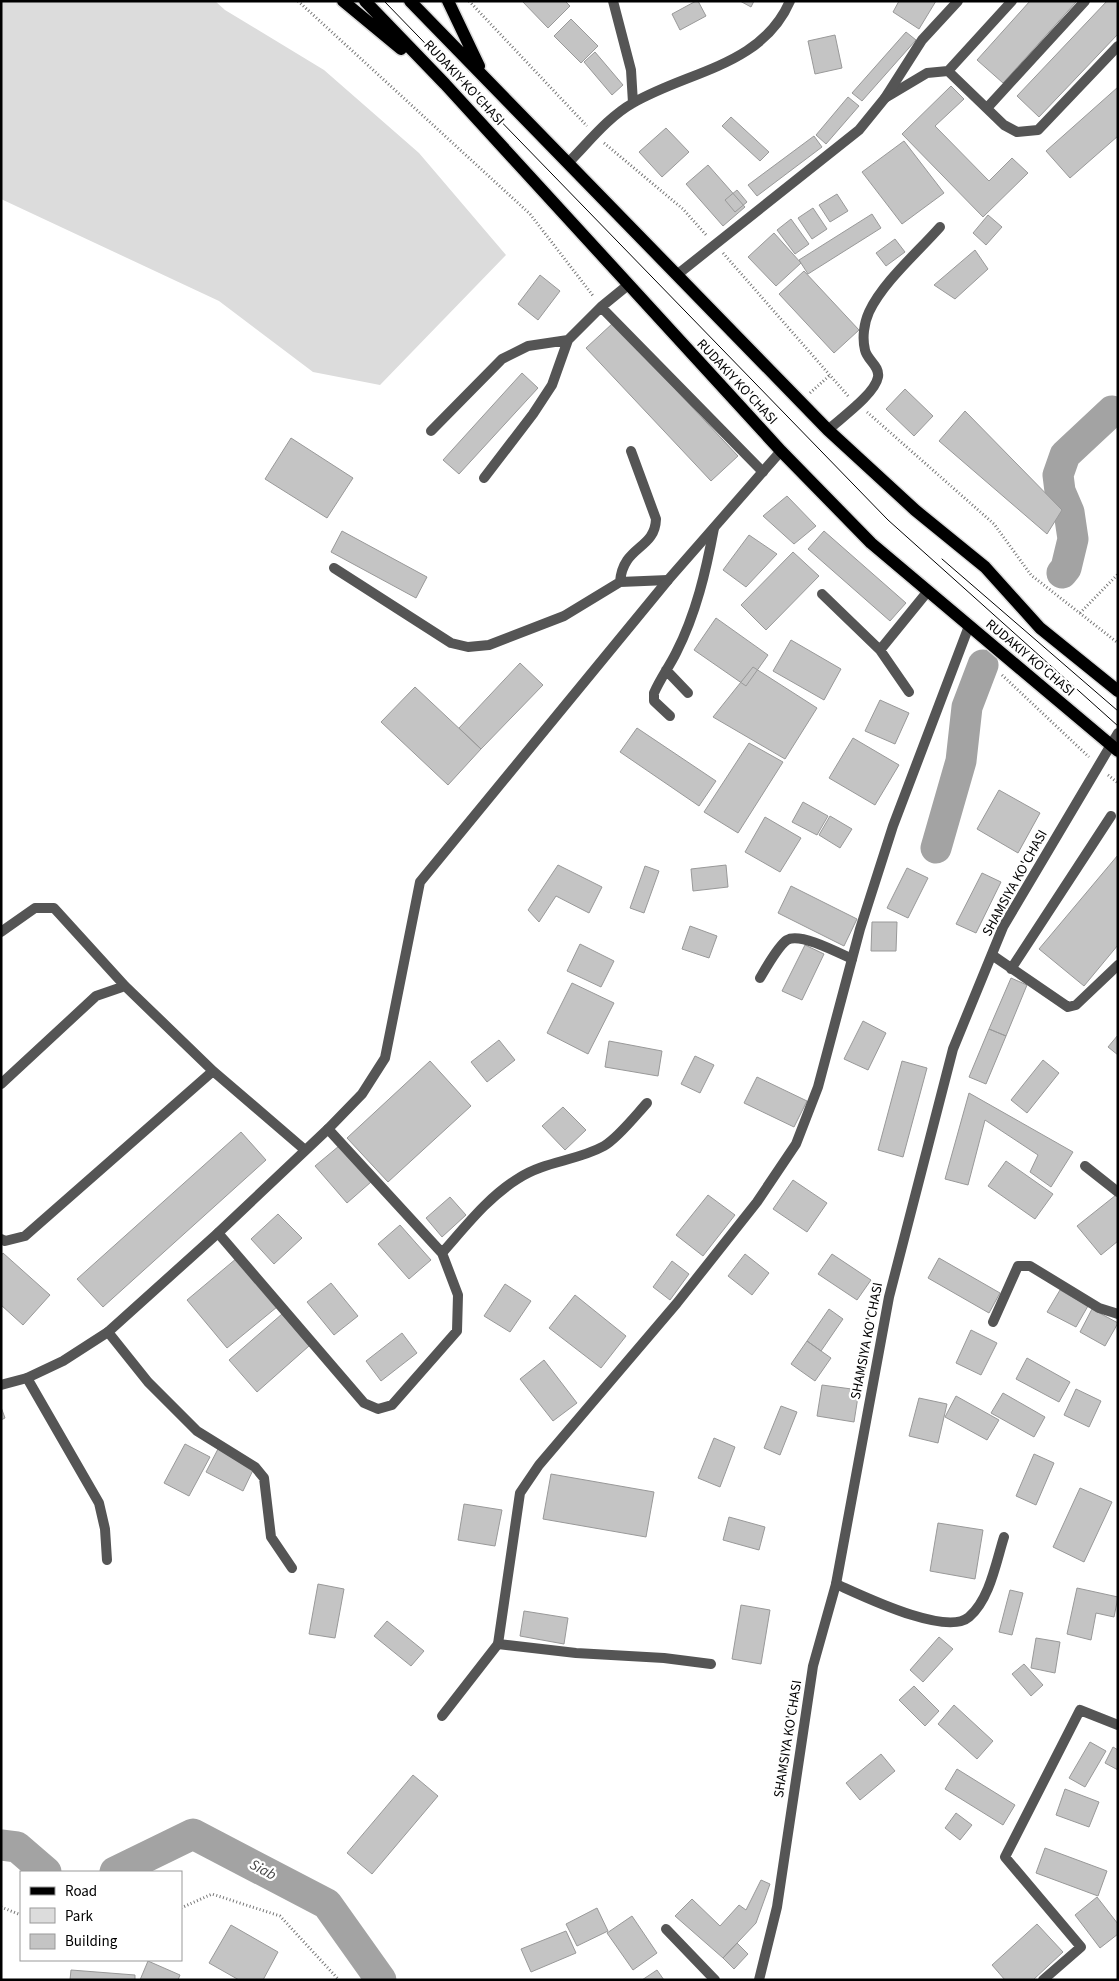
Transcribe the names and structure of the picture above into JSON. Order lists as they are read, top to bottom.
{
  "streets": {
    "main road": ["RUDAKIY KO'CHASI"],
    "street": ["SHAMSIYA KO'CHASI"]
  },
  "crossings": [
    ["RUDAKIY KO'CHASI", "SHAMSIYA KO'CHASI"]
  ],
  "water": ["Siab"],
  "legend": ["Road", "Park", "Building"]
}
